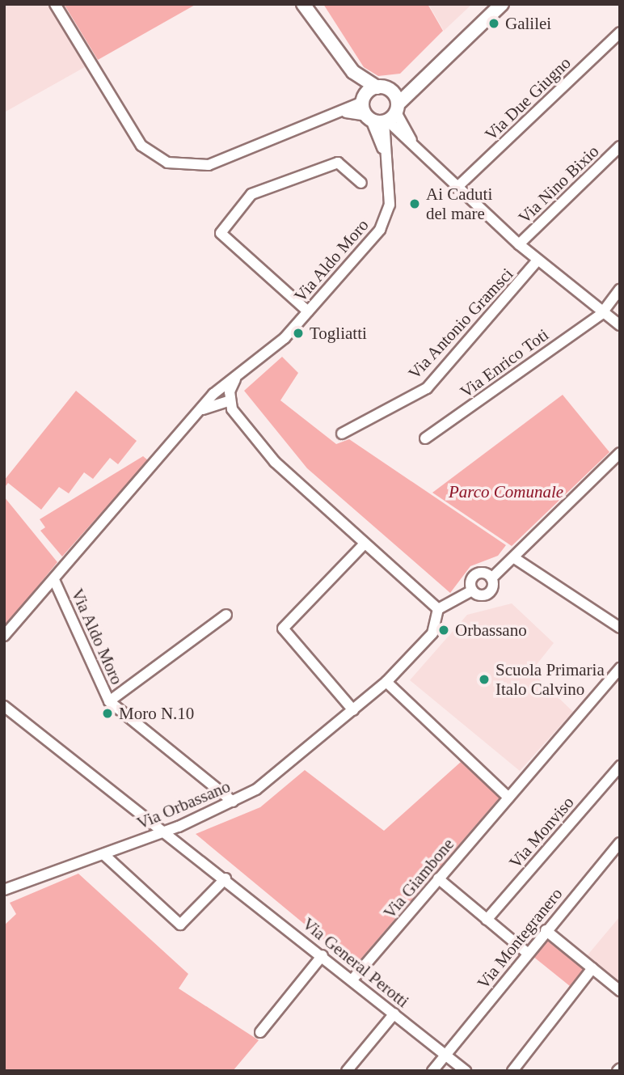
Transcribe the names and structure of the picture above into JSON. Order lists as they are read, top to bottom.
{
  "streets": {
    "street": [
      "Via Due Giugno",
      "Via Nino Bixio",
      "Via Aldo Moro",
      "Via Antonio Gramsci",
      "Via Enrico Toti",
      "Via Orbassano",
      "Via Monviso",
      "Via Giambone",
      "Via Montegranero",
      "Via General Perotti"
    ]
  },
  "crossings": [
    ["Via Aldo Moro", "Via Orbassano"],
    ["Via Orbassano", "Via General Perotti"],
    ["Via Giambone", "Via General Perotti"],
    ["Via Montegranero", "Via General Perotti"]
  ],
  "parks": ["Parco Comunale"],
  "places": [
    "Galilei",
    "Ai Caduti del mare",
    "Togliatti",
    "Orbassano",
    "Scuola Primaria Italo Calvino",
    "Moro N.10"
  ]
}
